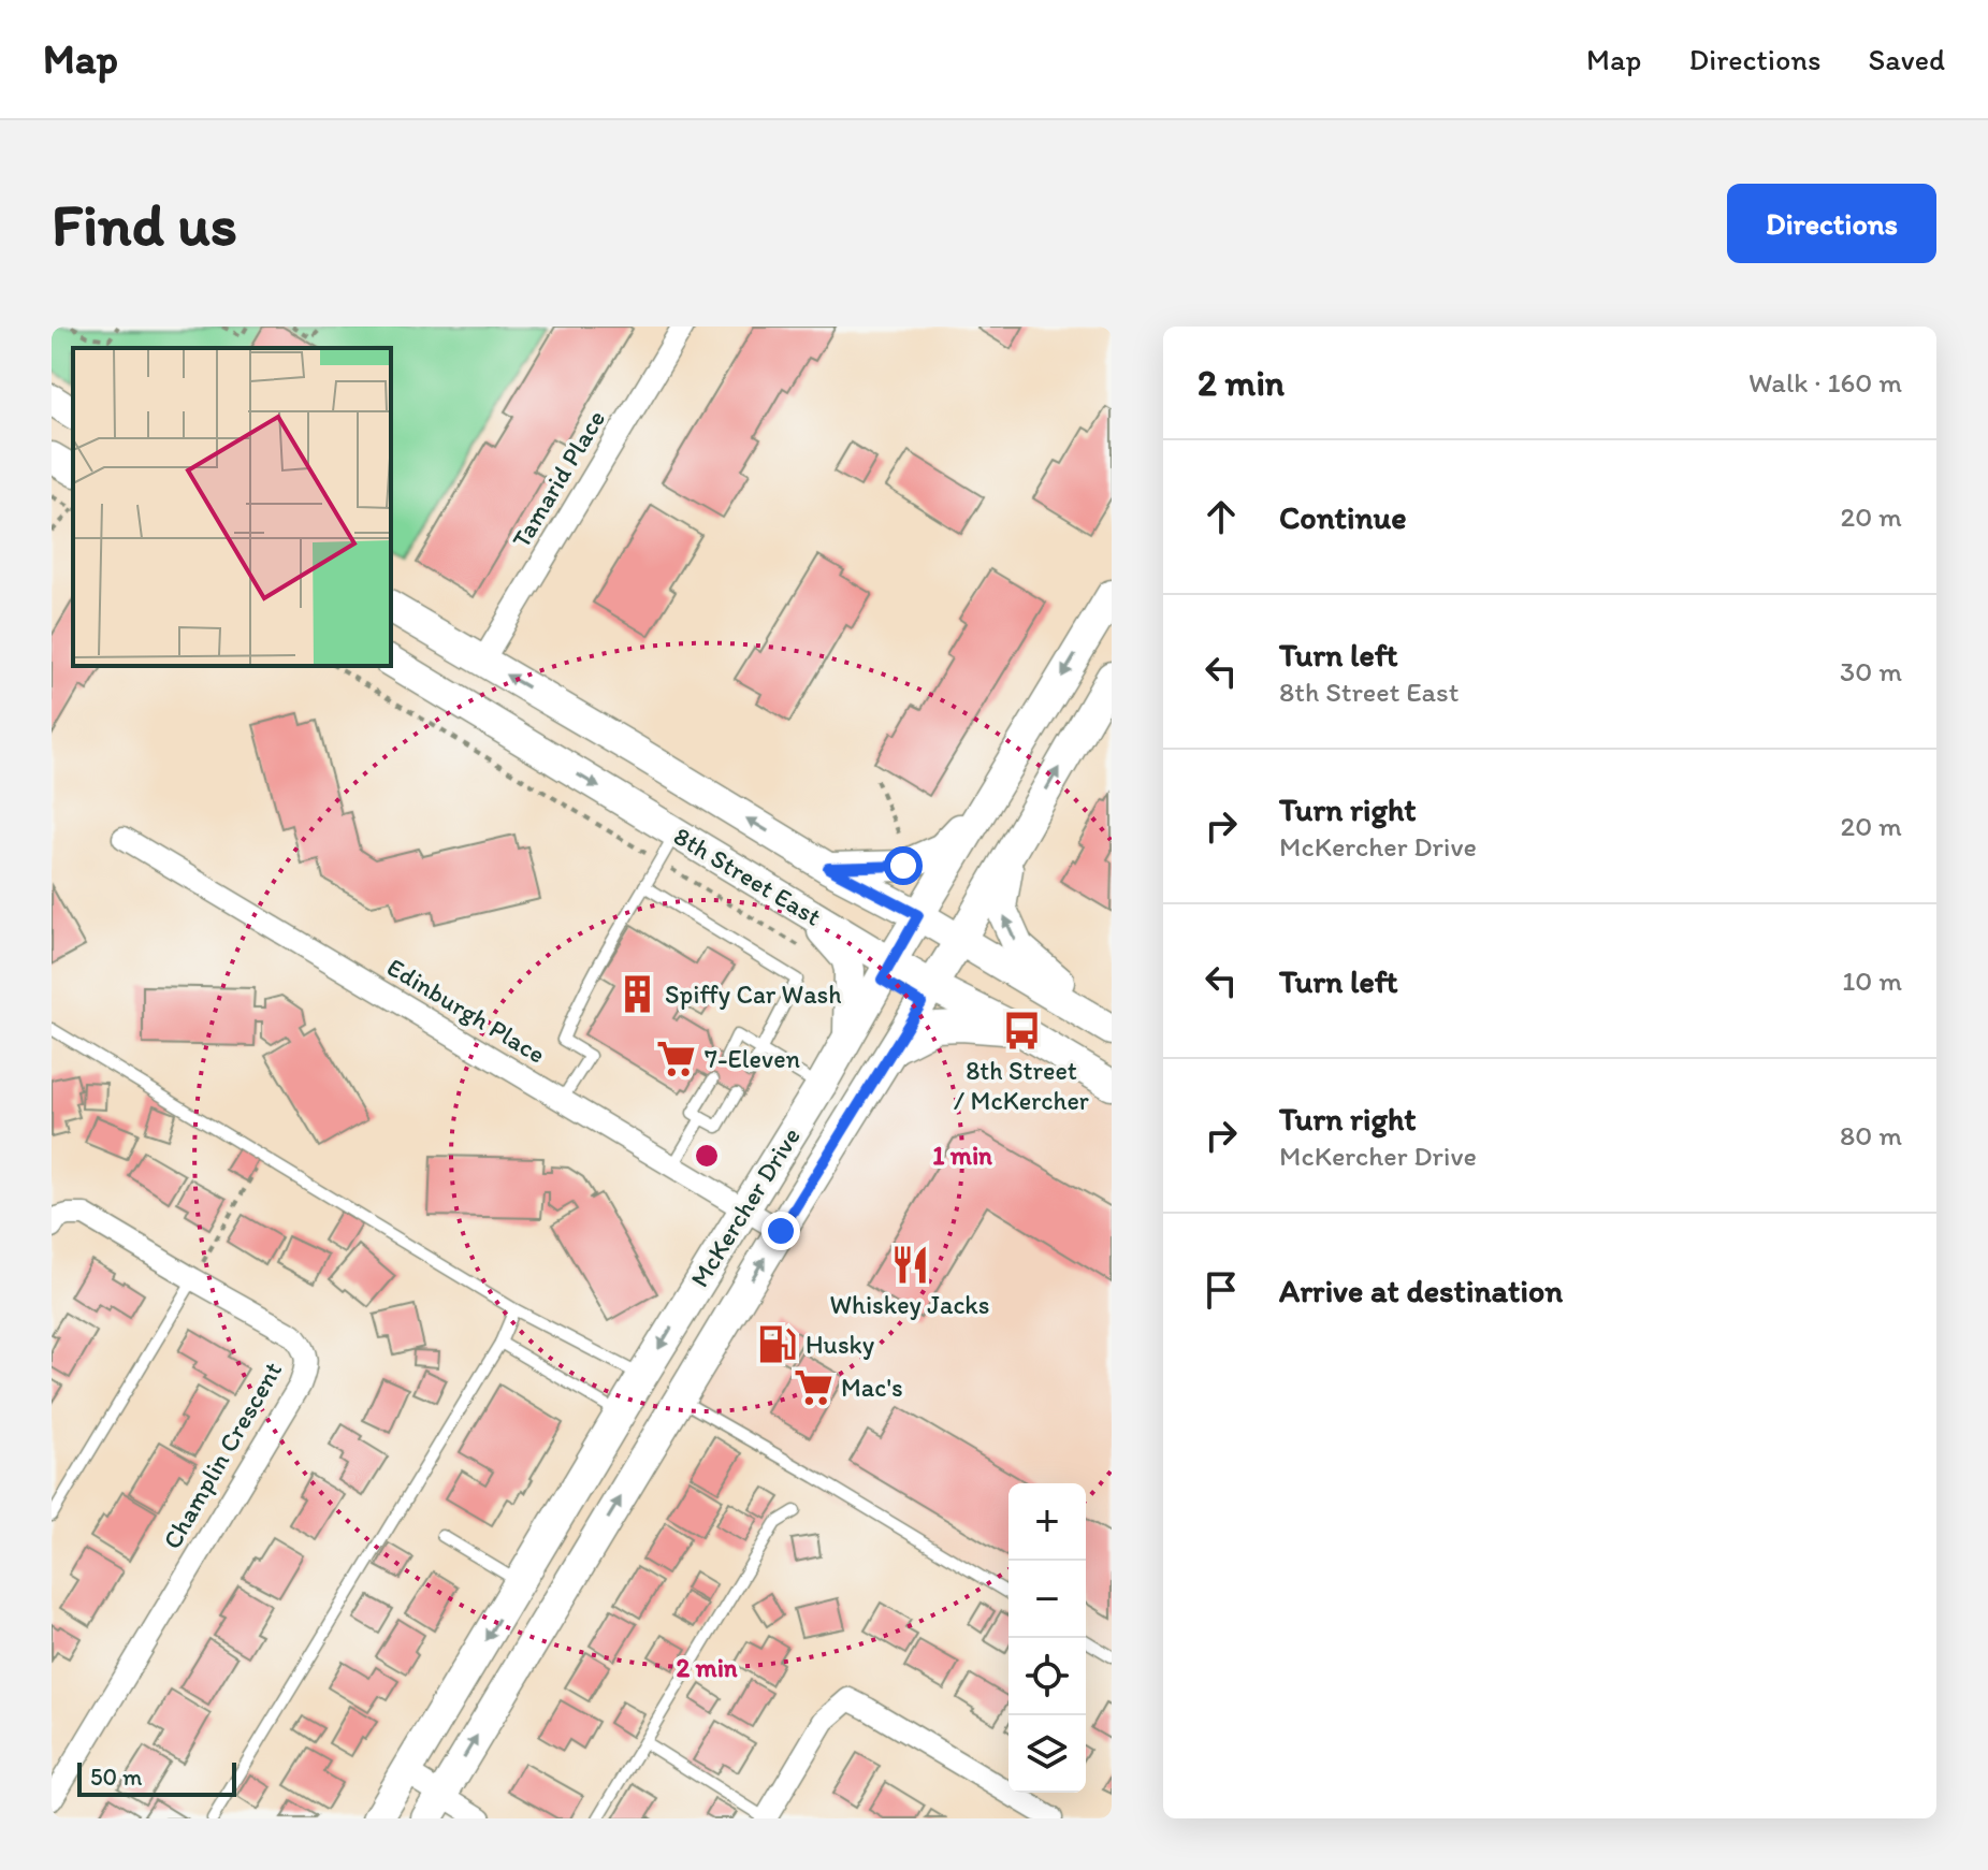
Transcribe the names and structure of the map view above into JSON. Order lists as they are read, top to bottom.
{
  "streets": {
    "main road": ["8th Street East", "McKercher Drive"],
    "street": ["Tamarid Place", "Edinburgh Place", "Champlin Crescent"]
  },
  "crossings": [
    ["Tamarid Place", "8th Street East"],
    ["8th Street East", "McKercher Drive"],
    ["Edinburgh Place", "McKercher Drive"]
  ],
  "places": {
    "building": ["Spiffy Car Wash"],
    "bus stop": ["8th Street / McKercher"],
    "supermarket": ["7-Eleven", "Mac's"],
    "restaurant": ["Whiskey Jacks"],
    "fuel station": ["Husky"]
  },
  "scale_bar": "50 m",
  "page": {
    "header": "Map",
    "nav": ["Map", "Directions", "Saved"],
    "buttons": "Directions",
    "title": "Find us",
    "heading": ["2 min", "Walk · 160 m"],
    "list": [
      ["Continue", "20 m"],
      ["Turn left", "8th Street East", "30 m"],
      ["Turn right", "McKercher Drive", "20 m"],
      ["Turn left", "10 m"],
      ["Turn right", "McKercher Drive", "80 m"],
      "Arrive at destination"
    ],
    "map_buttons": ["+", "−"],
    "scale": "50 m"
  },
  "rings": ["1 min", "2 min"]
}
